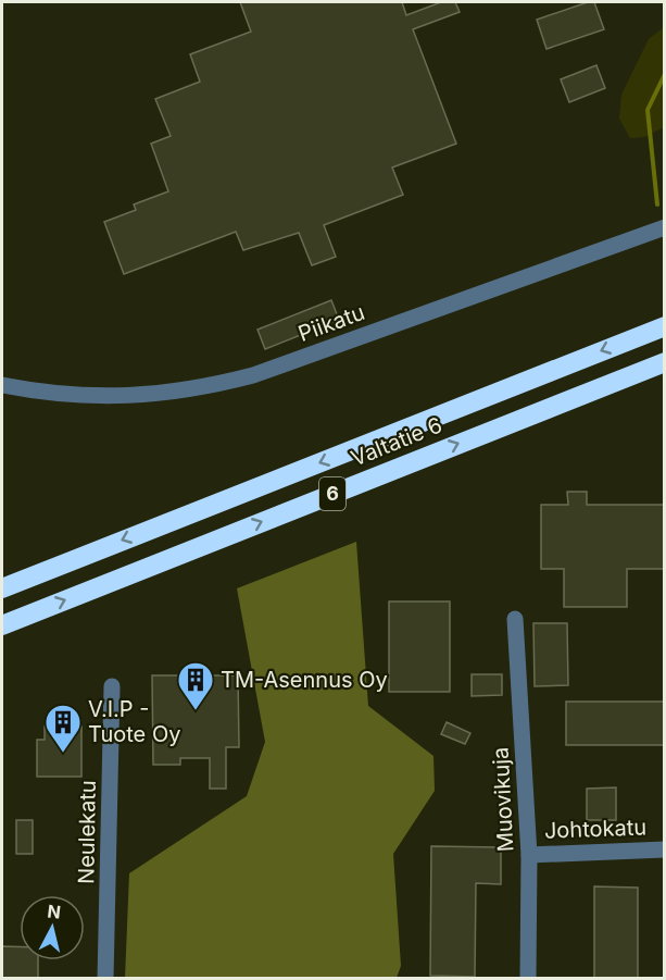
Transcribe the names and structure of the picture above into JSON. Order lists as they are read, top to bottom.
{
  "streets": {
    "highway": ["Valtatie 6", "6"],
    "street": [
      "Piikatu",
      "Muovikuja",
      "Johtokatu",
      "Neulekatu"
    ]
  },
  "crossings": [
    ["Muovikuja", "Johtokatu"]
  ],
  "places": {
    "building": ["TM-Asennus Oy", "V.I.P - Tuote Oy"]
  },
  "north": "top"
}
